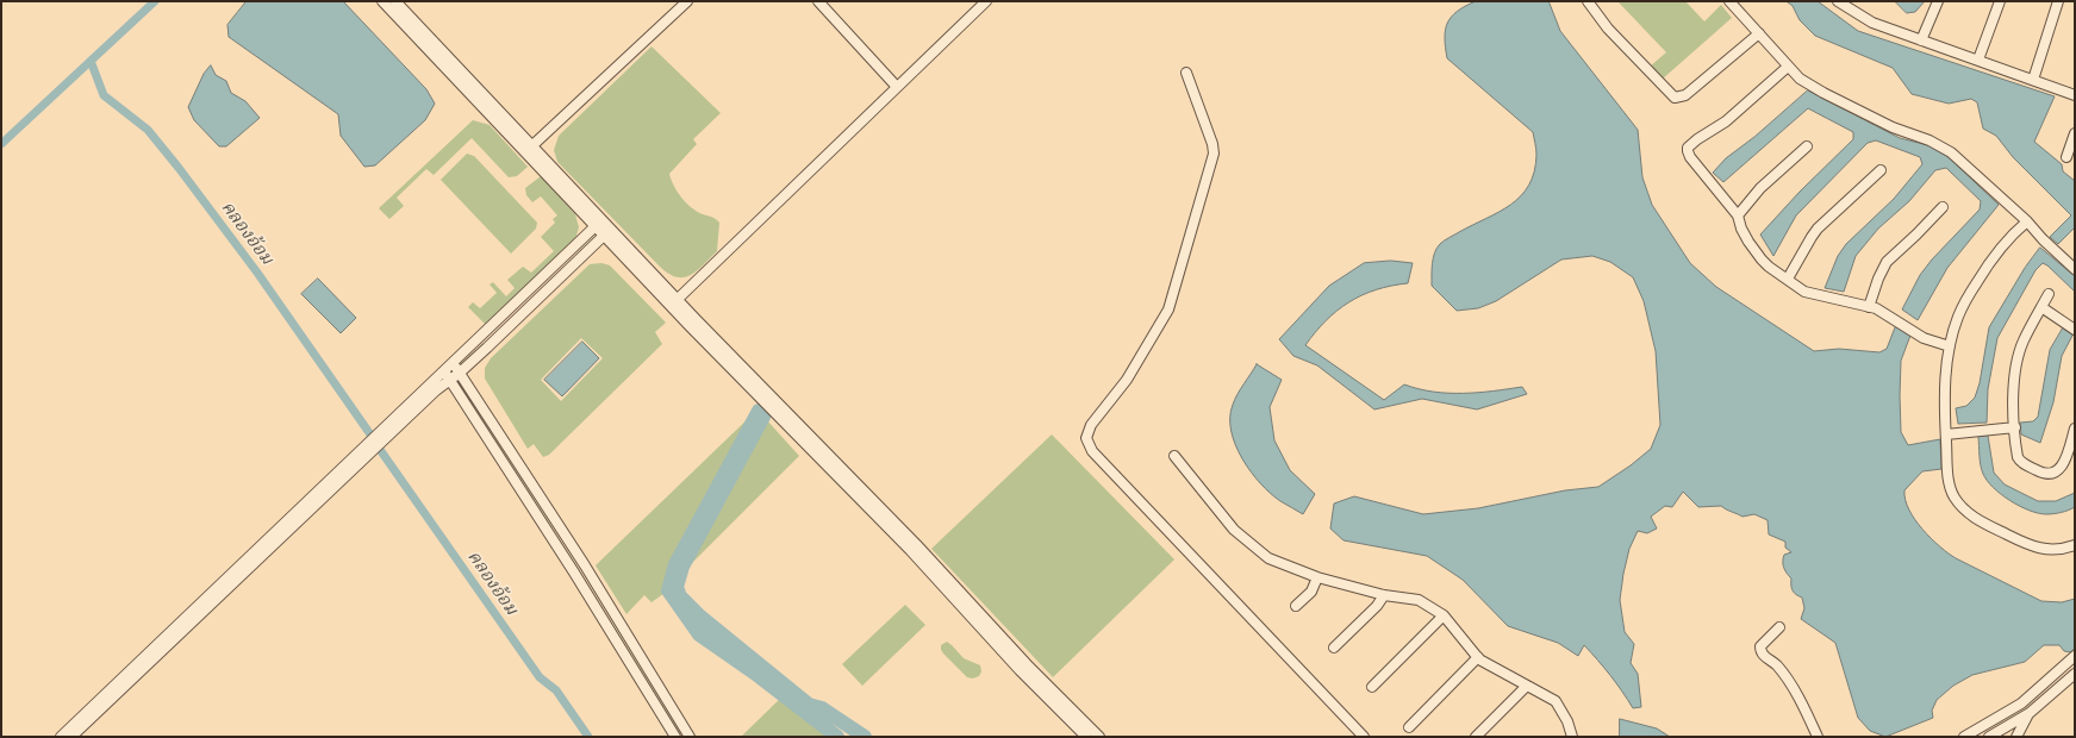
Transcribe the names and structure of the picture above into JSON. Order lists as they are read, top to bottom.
{
  "water": ["คลองอ้อม"]
}
